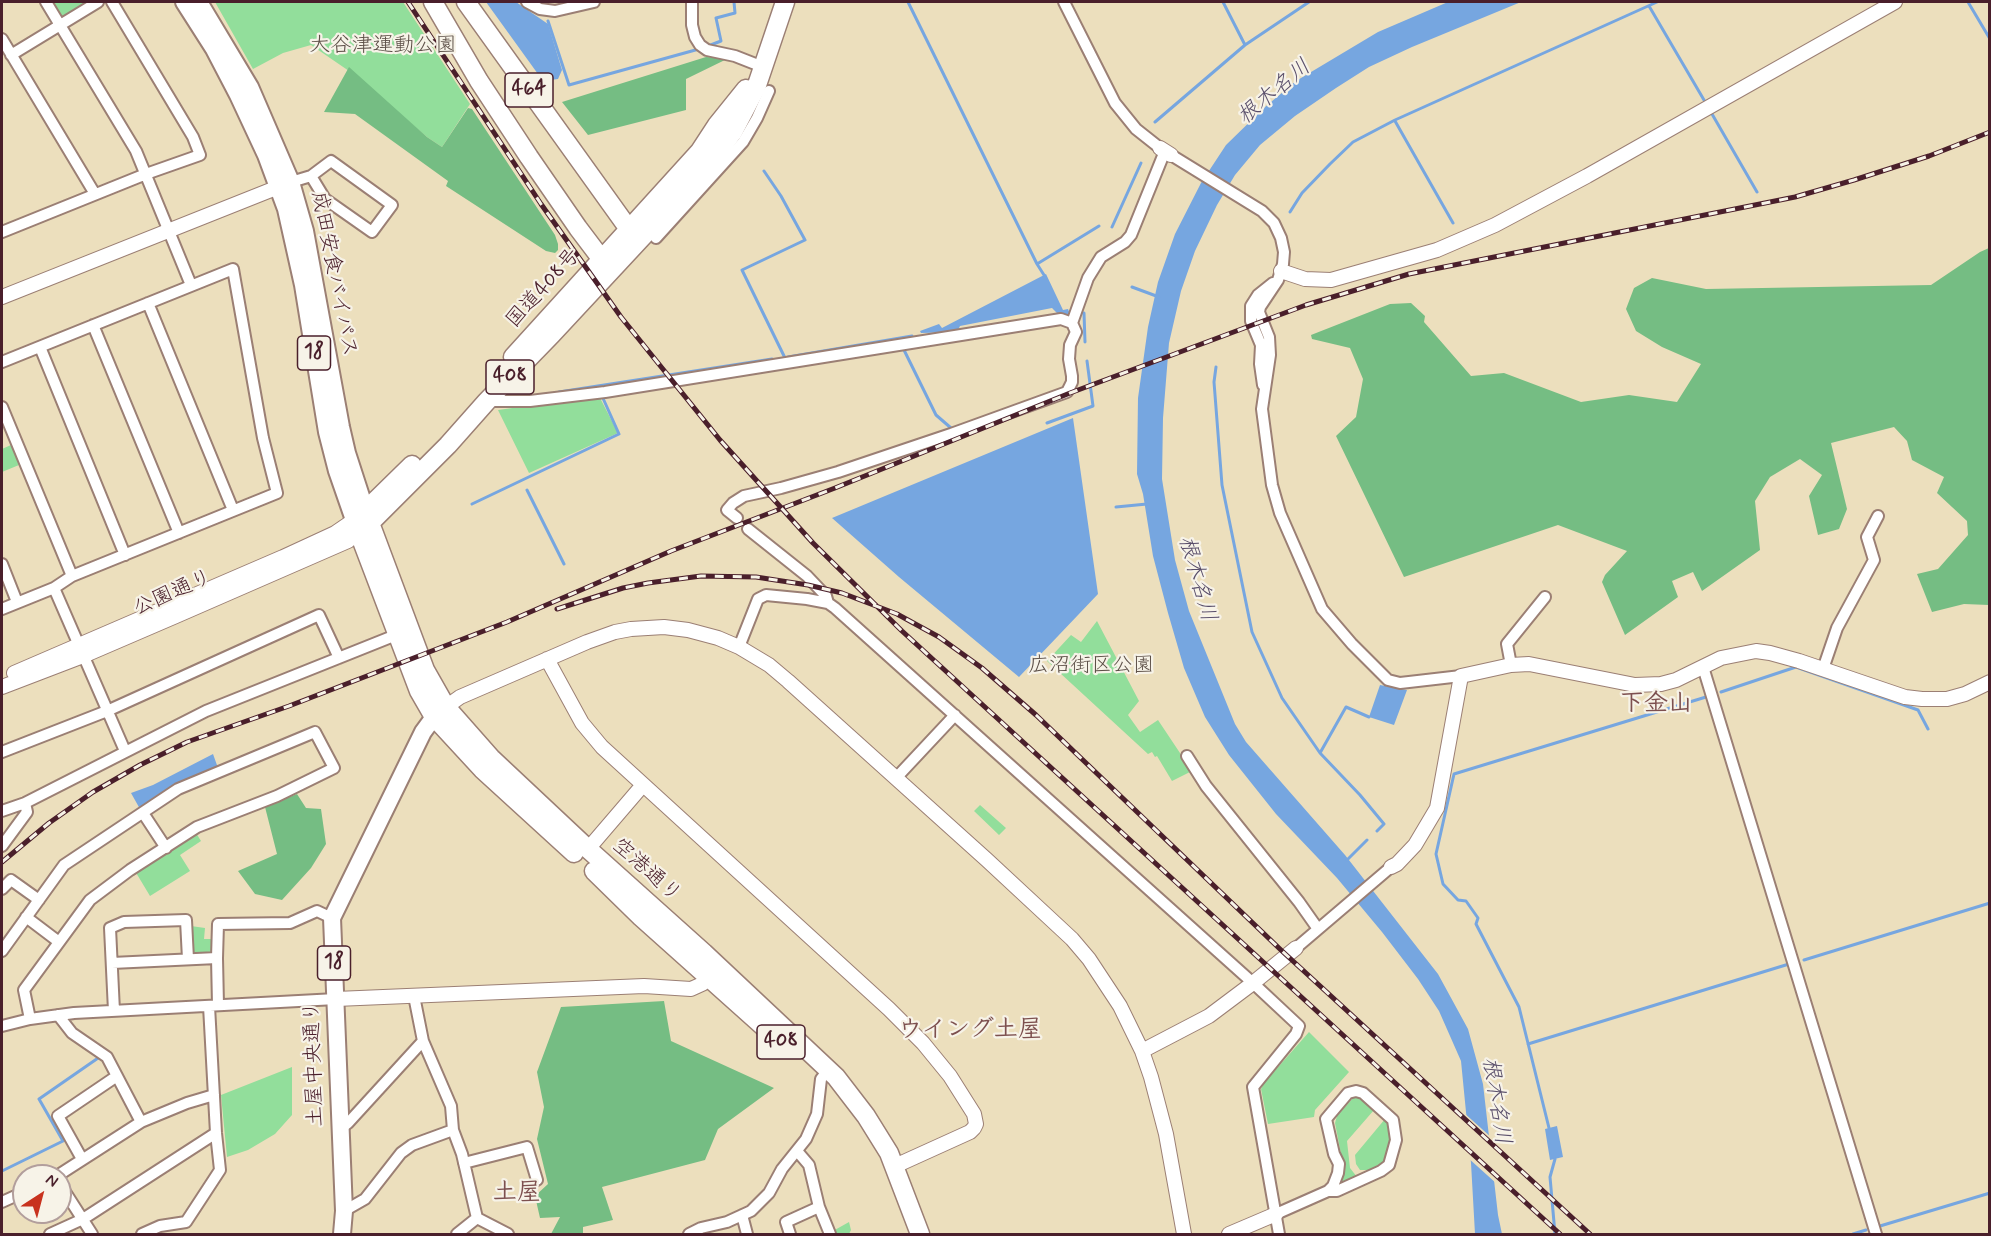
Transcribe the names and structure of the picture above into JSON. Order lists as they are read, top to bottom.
{
  "streets": {
    "highway": [
      "464",
      "国道408号",
      "408",
      "空港通り"
    ],
    "main road": ["成田安食バイパス", "18", "土屋中央通り"],
    "street": ["公園通り"]
  },
  "crossings": [
    ["464", "国道408号"],
    ["成田安食バイパス", "国道408号"],
    ["成田安食バイパス", "公園通り"],
    ["成田安食バイパス", "空港通り"],
    ["国道408号", "公園通り"],
    ["国道408号", "空港通り"],
    ["公園通り", "空港通り"],
    ["空港通り", "土屋中央通り"]
  ],
  "districts": ["下金山", "ウイング土屋", "土屋"],
  "water": ["根木名川"],
  "parks": ["大谷津運動公園", "広沼街区公園"],
  "north": "top right"
}
